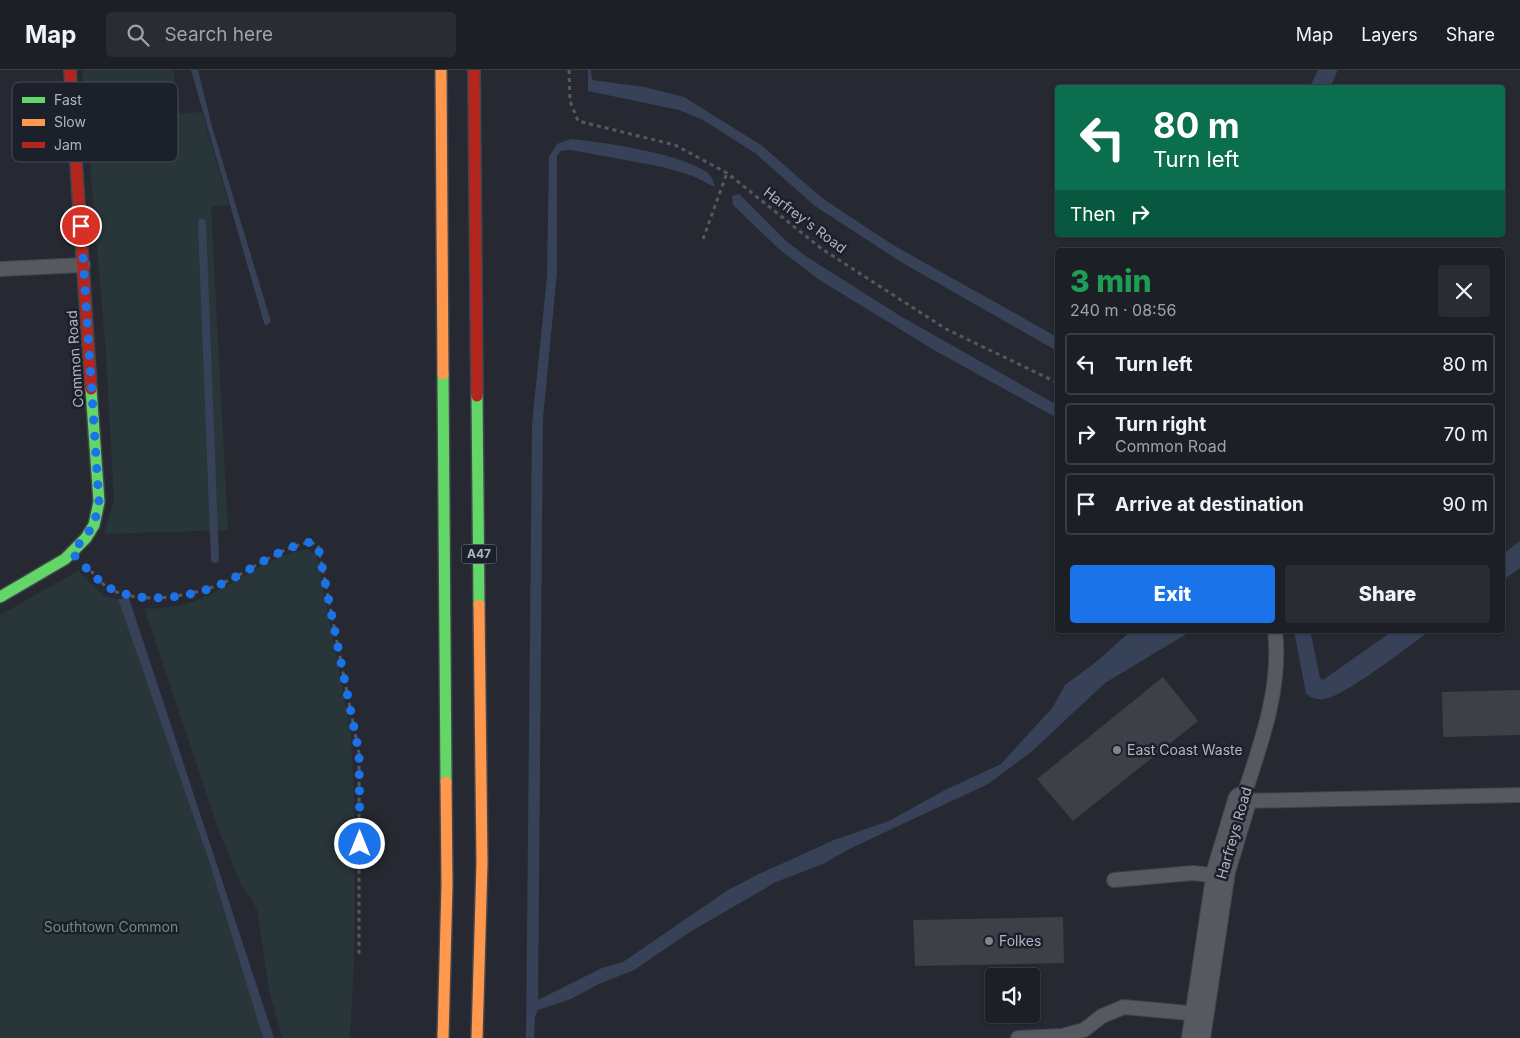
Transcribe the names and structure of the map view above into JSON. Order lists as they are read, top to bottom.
{
  "streets": {
    "main road": ["Common Road", "A47"],
    "street": ["Harfreys Road"],
    "path": ["Harfrey's Road"]
  },
  "parks": ["Southtown Common"],
  "places": ["East Coast Waste", "Folkes"],
  "legend": ["Fast", "Slow", "Jam"],
  "page": {
    "header": "Map",
    "search": "Search here",
    "nav": ["Map", "Layers", "Share"],
    "turn": ["80 m", "Turn left"],
    "then": "Then",
    "heading": ["3 min", "240 m · 08:56"],
    "list": [
      {
        "name": "Turn left",
        "value": "80 m"
      },
      {
        "name": "Turn right",
        "note": "Common Road",
        "value": "70 m"
      },
      {
        "name": "Arrive at destination",
        "value": "90 m"
      }
    ],
    "buttons": ["Exit", "Share"]
  }
}
